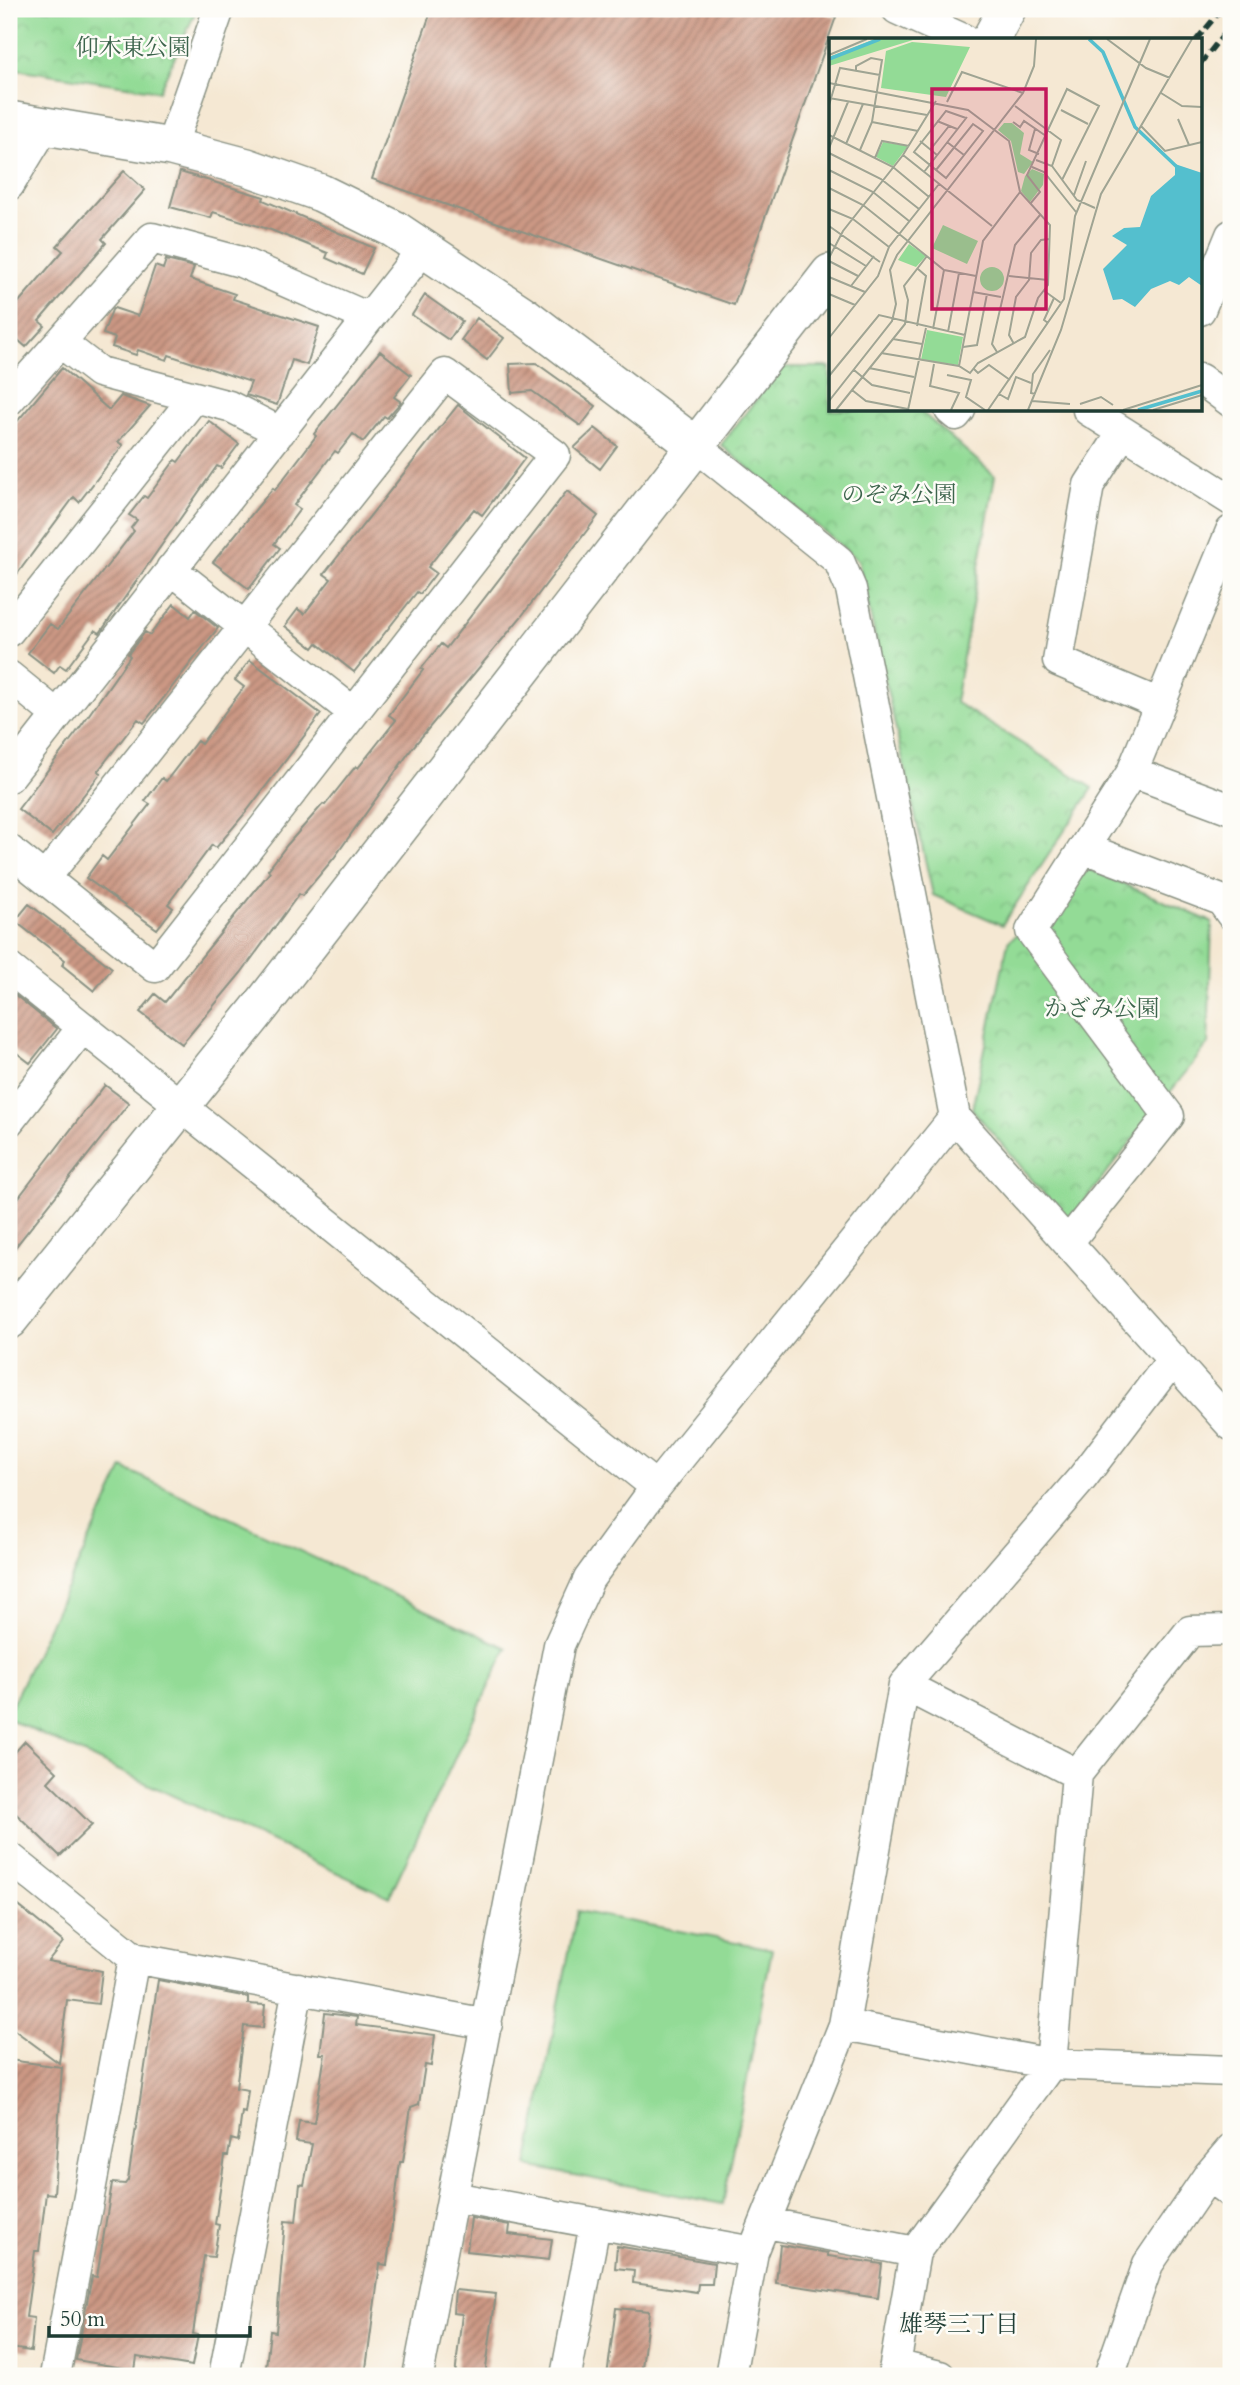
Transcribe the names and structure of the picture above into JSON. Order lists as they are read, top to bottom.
{
  "districts": ["雄琴三丁目"],
  "parks": ["仰木東公園", "のぞみ公園", "かざみ公園"],
  "scale_bar": "50 m"
}
